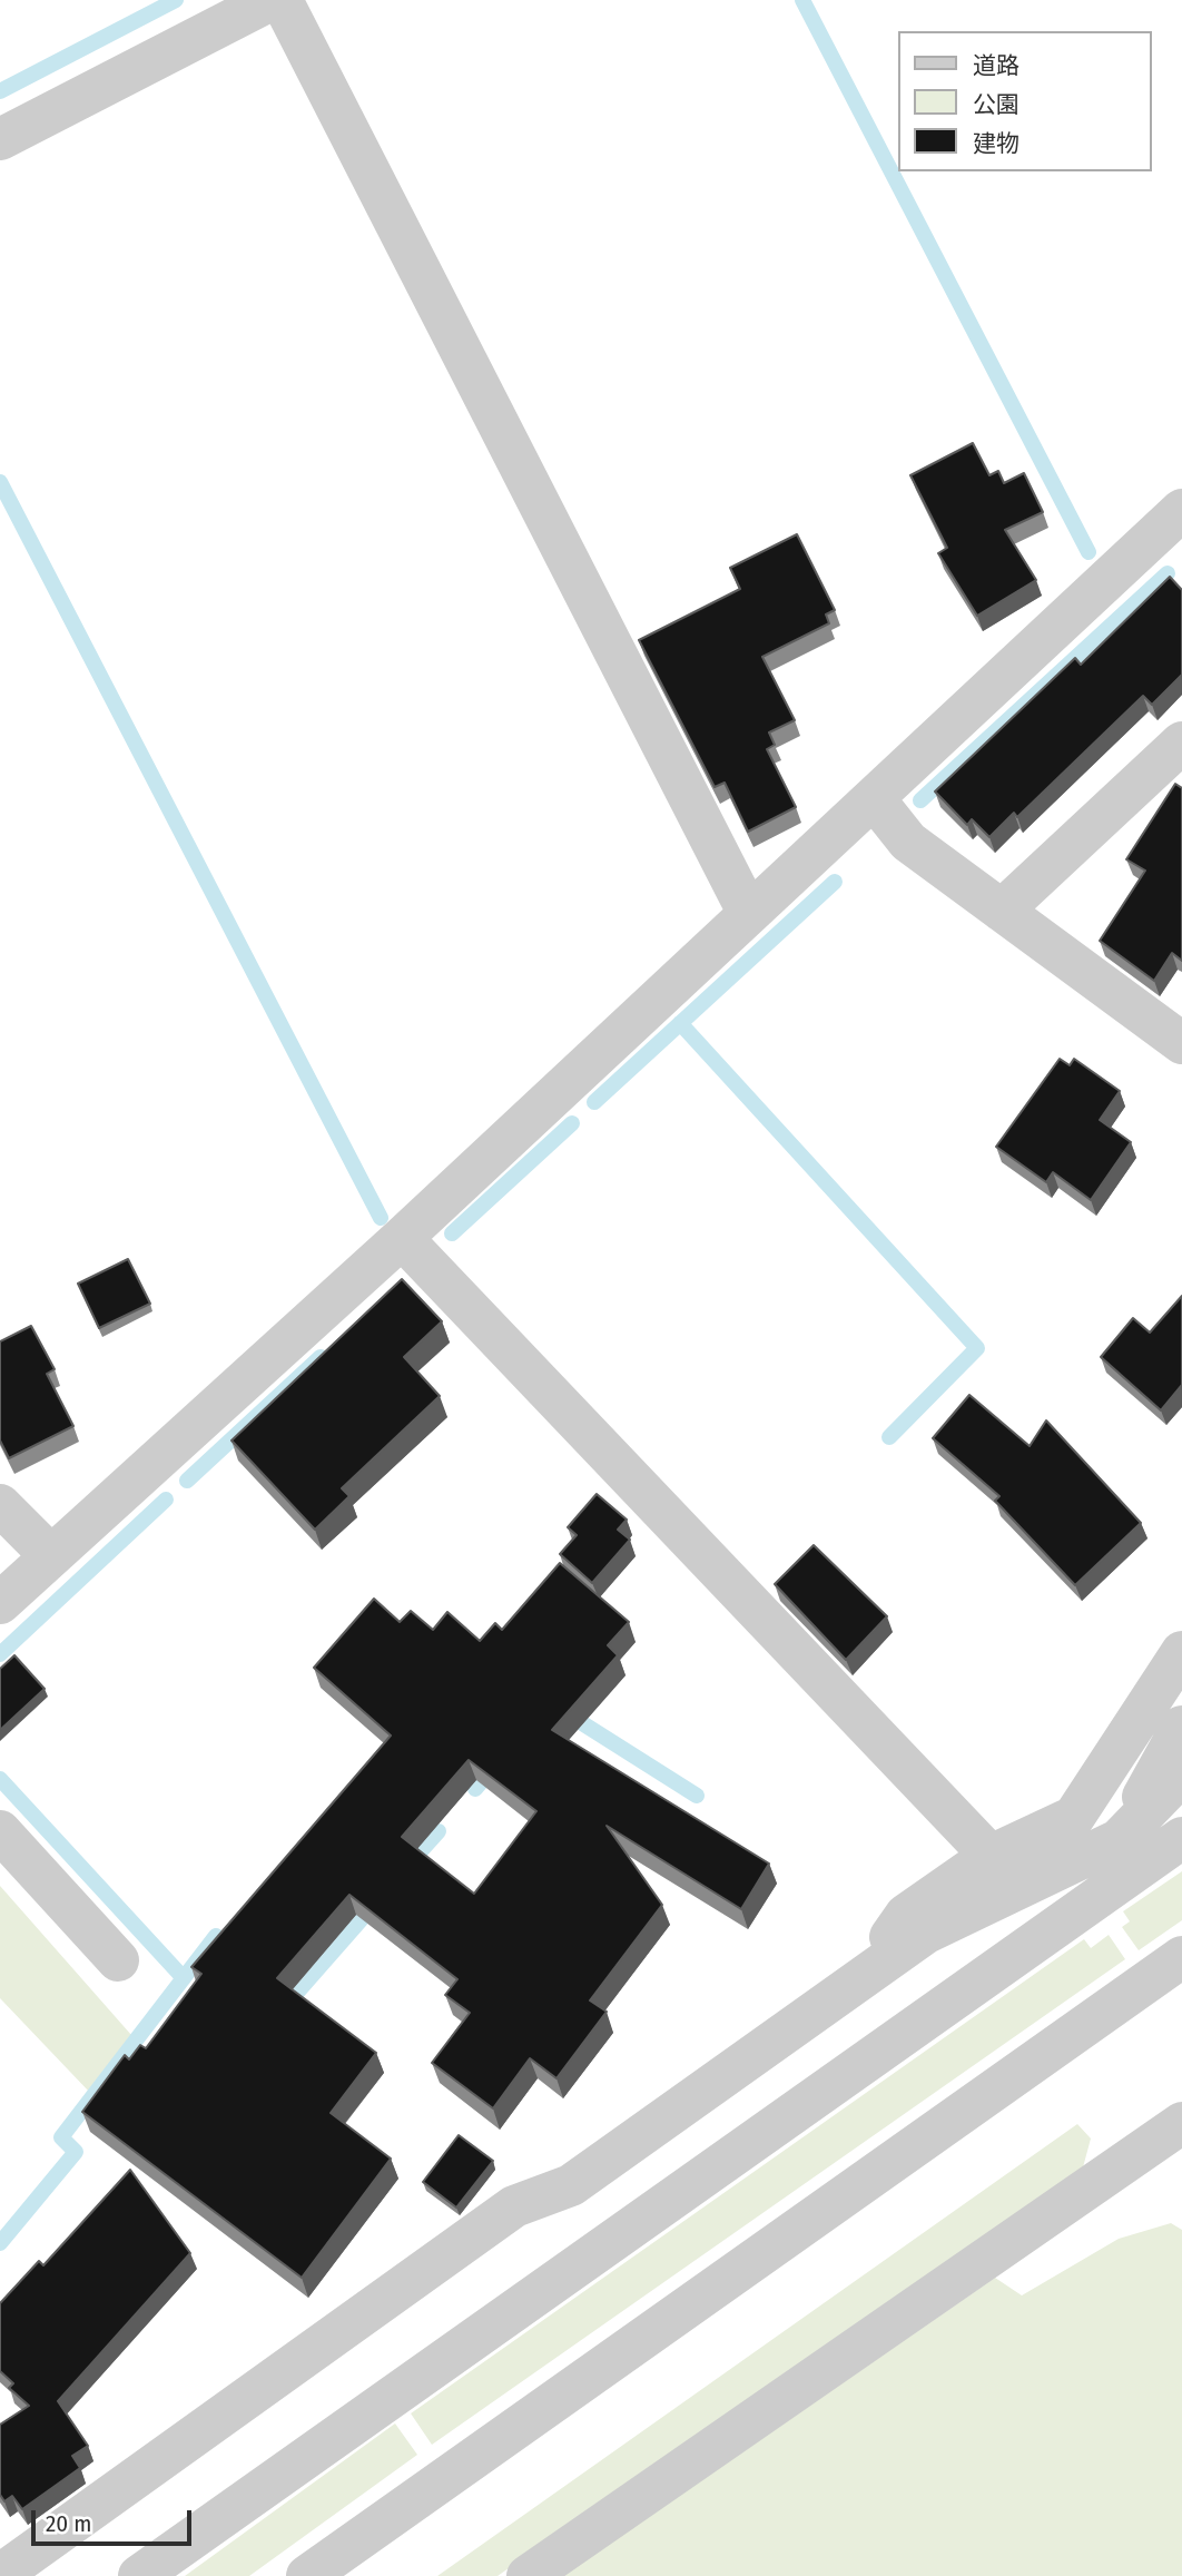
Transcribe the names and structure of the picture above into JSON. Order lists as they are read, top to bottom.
{
  "legend": ["道路", "公園", "建物"],
  "scale_bar": "20 m"
}
